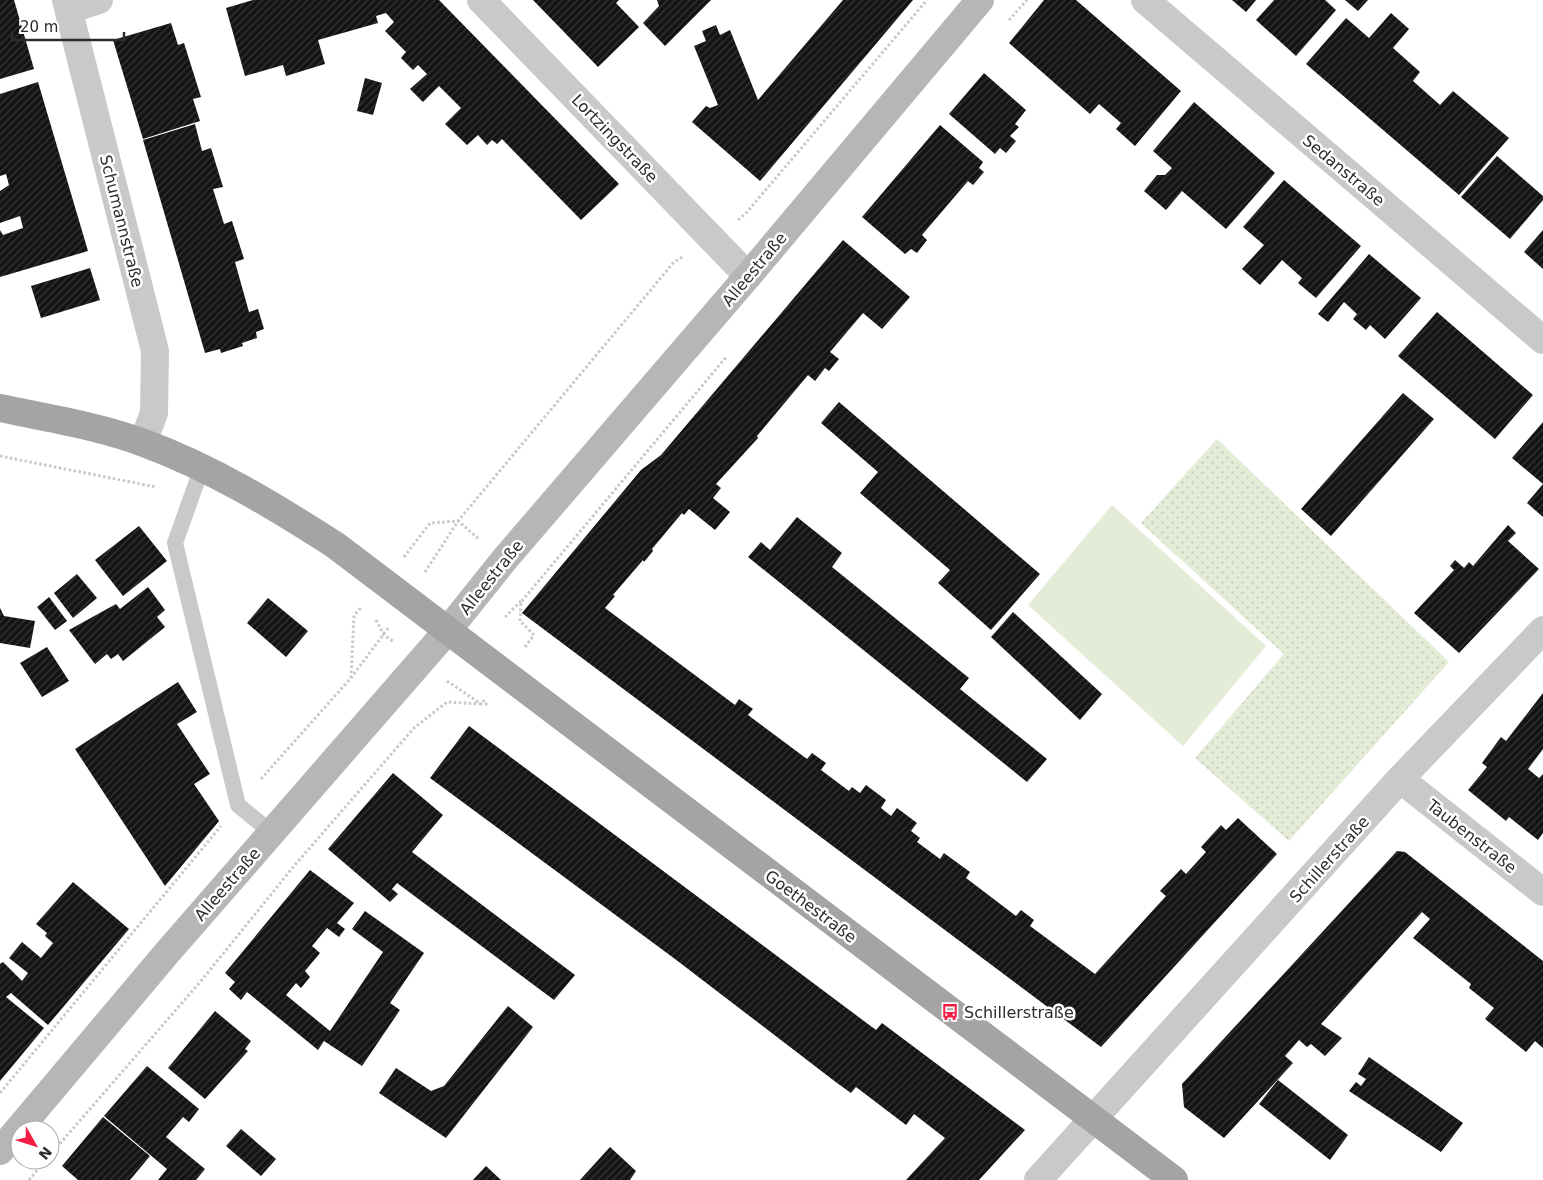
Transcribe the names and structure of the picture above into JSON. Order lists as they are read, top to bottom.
{
  "streets": {
    "main road": ["Alleestraße", "Goethestraße"],
    "street": [
      "Lortzingstraße",
      "Sedanstraße",
      "Schumannstraße",
      "Taubenstraße",
      "Schillerstraße"
    ]
  },
  "crossings": [
    ["Lortzingstraße", "Alleestraße"],
    ["Schumannstraße", "Goethestraße"],
    ["Alleestraße", "Goethestraße"],
    ["Taubenstraße", "Schillerstraße"],
    ["Schillerstraße", "Goethestraße"]
  ],
  "places": {
    "bus stop": ["Schillerstraße"]
  },
  "scale_bar": "20 m",
  "north": "bottom right"
}
